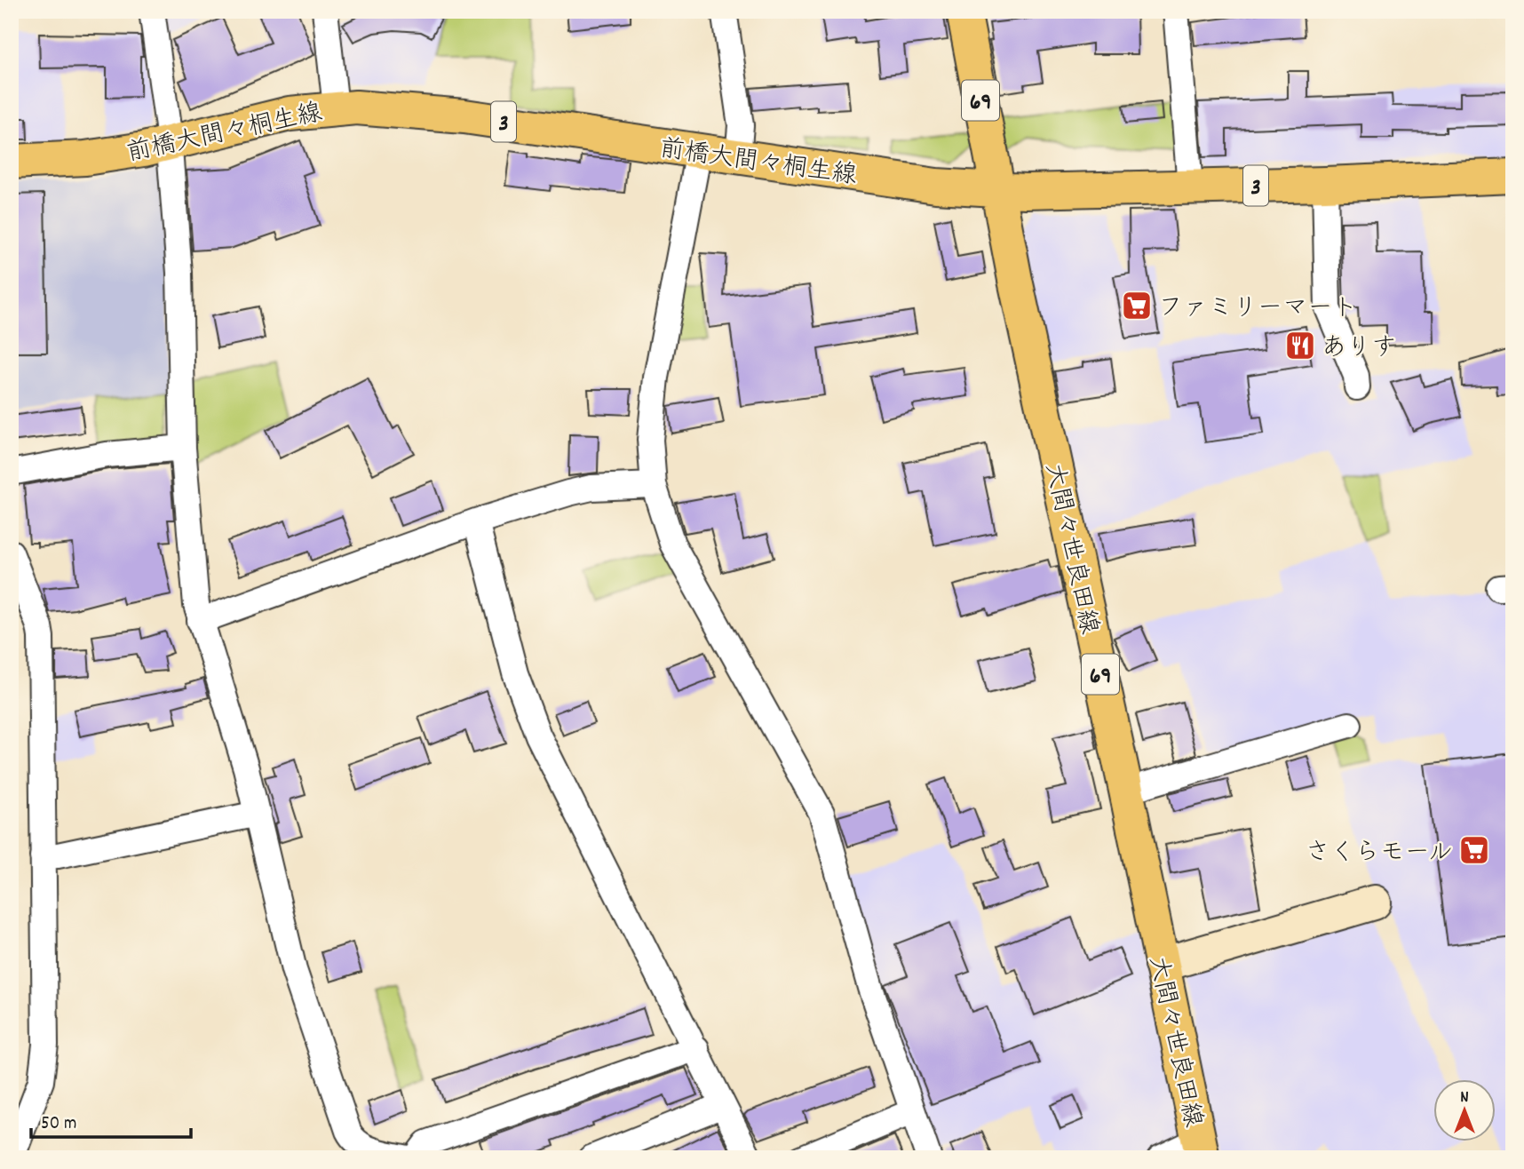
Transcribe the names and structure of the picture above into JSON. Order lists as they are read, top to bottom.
{
  "streets": {
    "main road": [
      "69",
      "3",
      "前橋大間々桐生線",
      "大間々世良田線"
    ]
  },
  "crossings": [
    ["前橋大間々桐生線", "大間々世良田線"]
  ],
  "places": {
    "supermarket": ["ファミリーマート", "さくらモール"],
    "restaurant": ["ありす"]
  },
  "scale_bar": "50 m",
  "north": "top"
}
